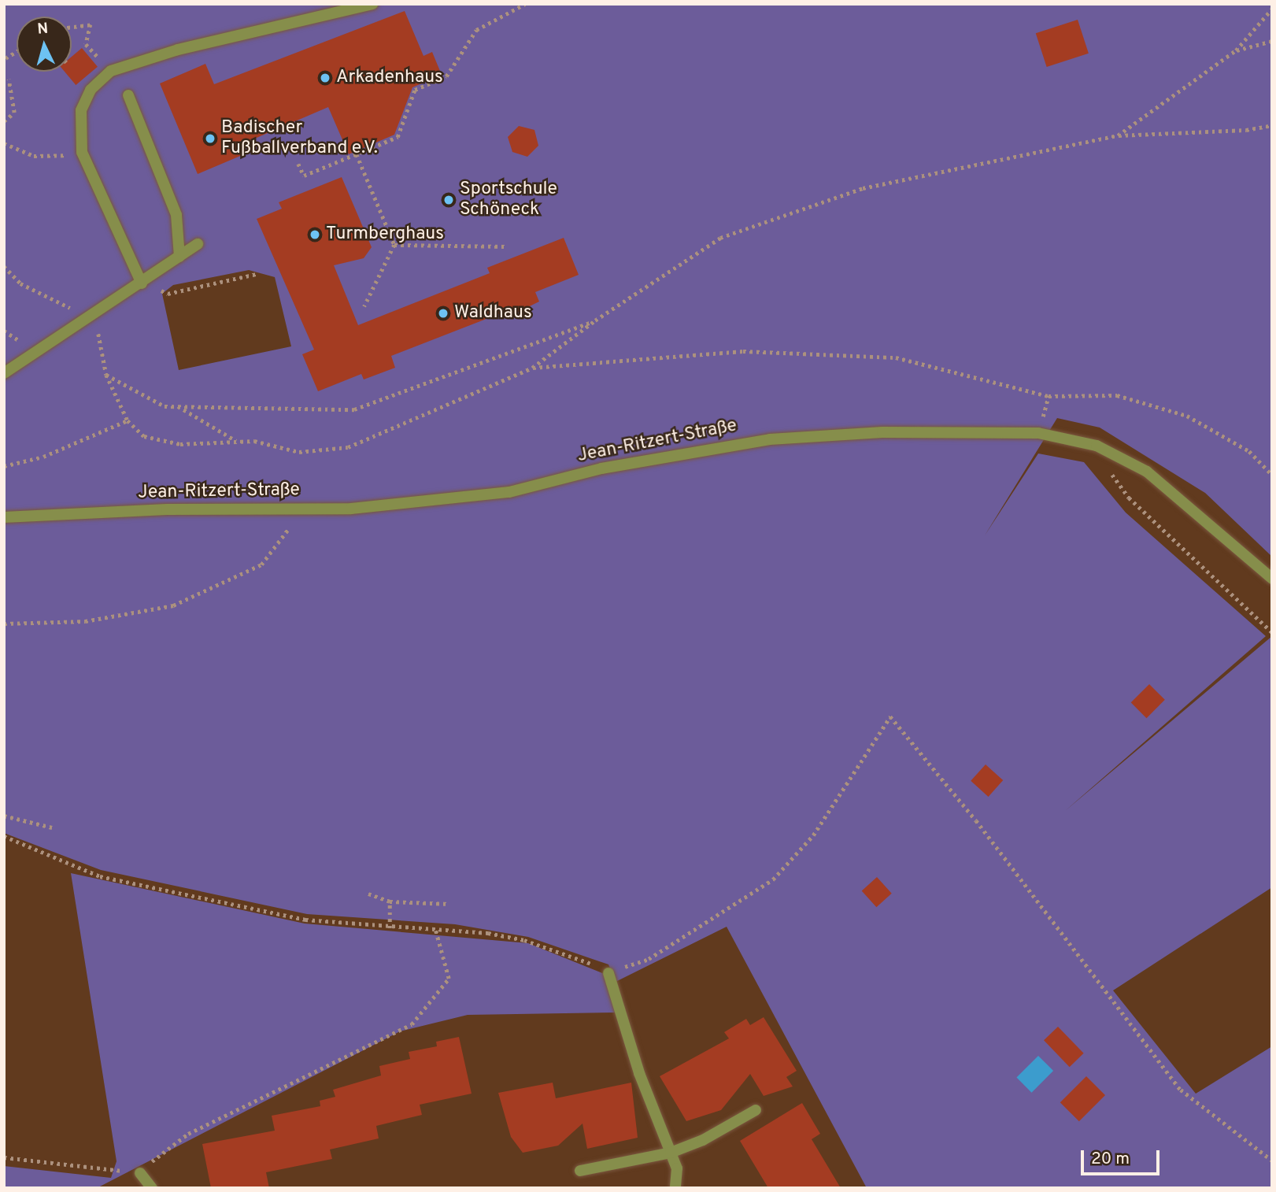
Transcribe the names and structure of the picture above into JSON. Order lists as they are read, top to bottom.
{
  "streets": {
    "street": ["Jean-Ritzert-Straße"]
  },
  "places": [
    "Arkadenhaus",
    "Badischer Fußballverband e.V.",
    "Sportschule Schöneck",
    "Turmberghaus",
    "Waldhaus"
  ],
  "scale_bar": "20 m",
  "north": "top"
}
